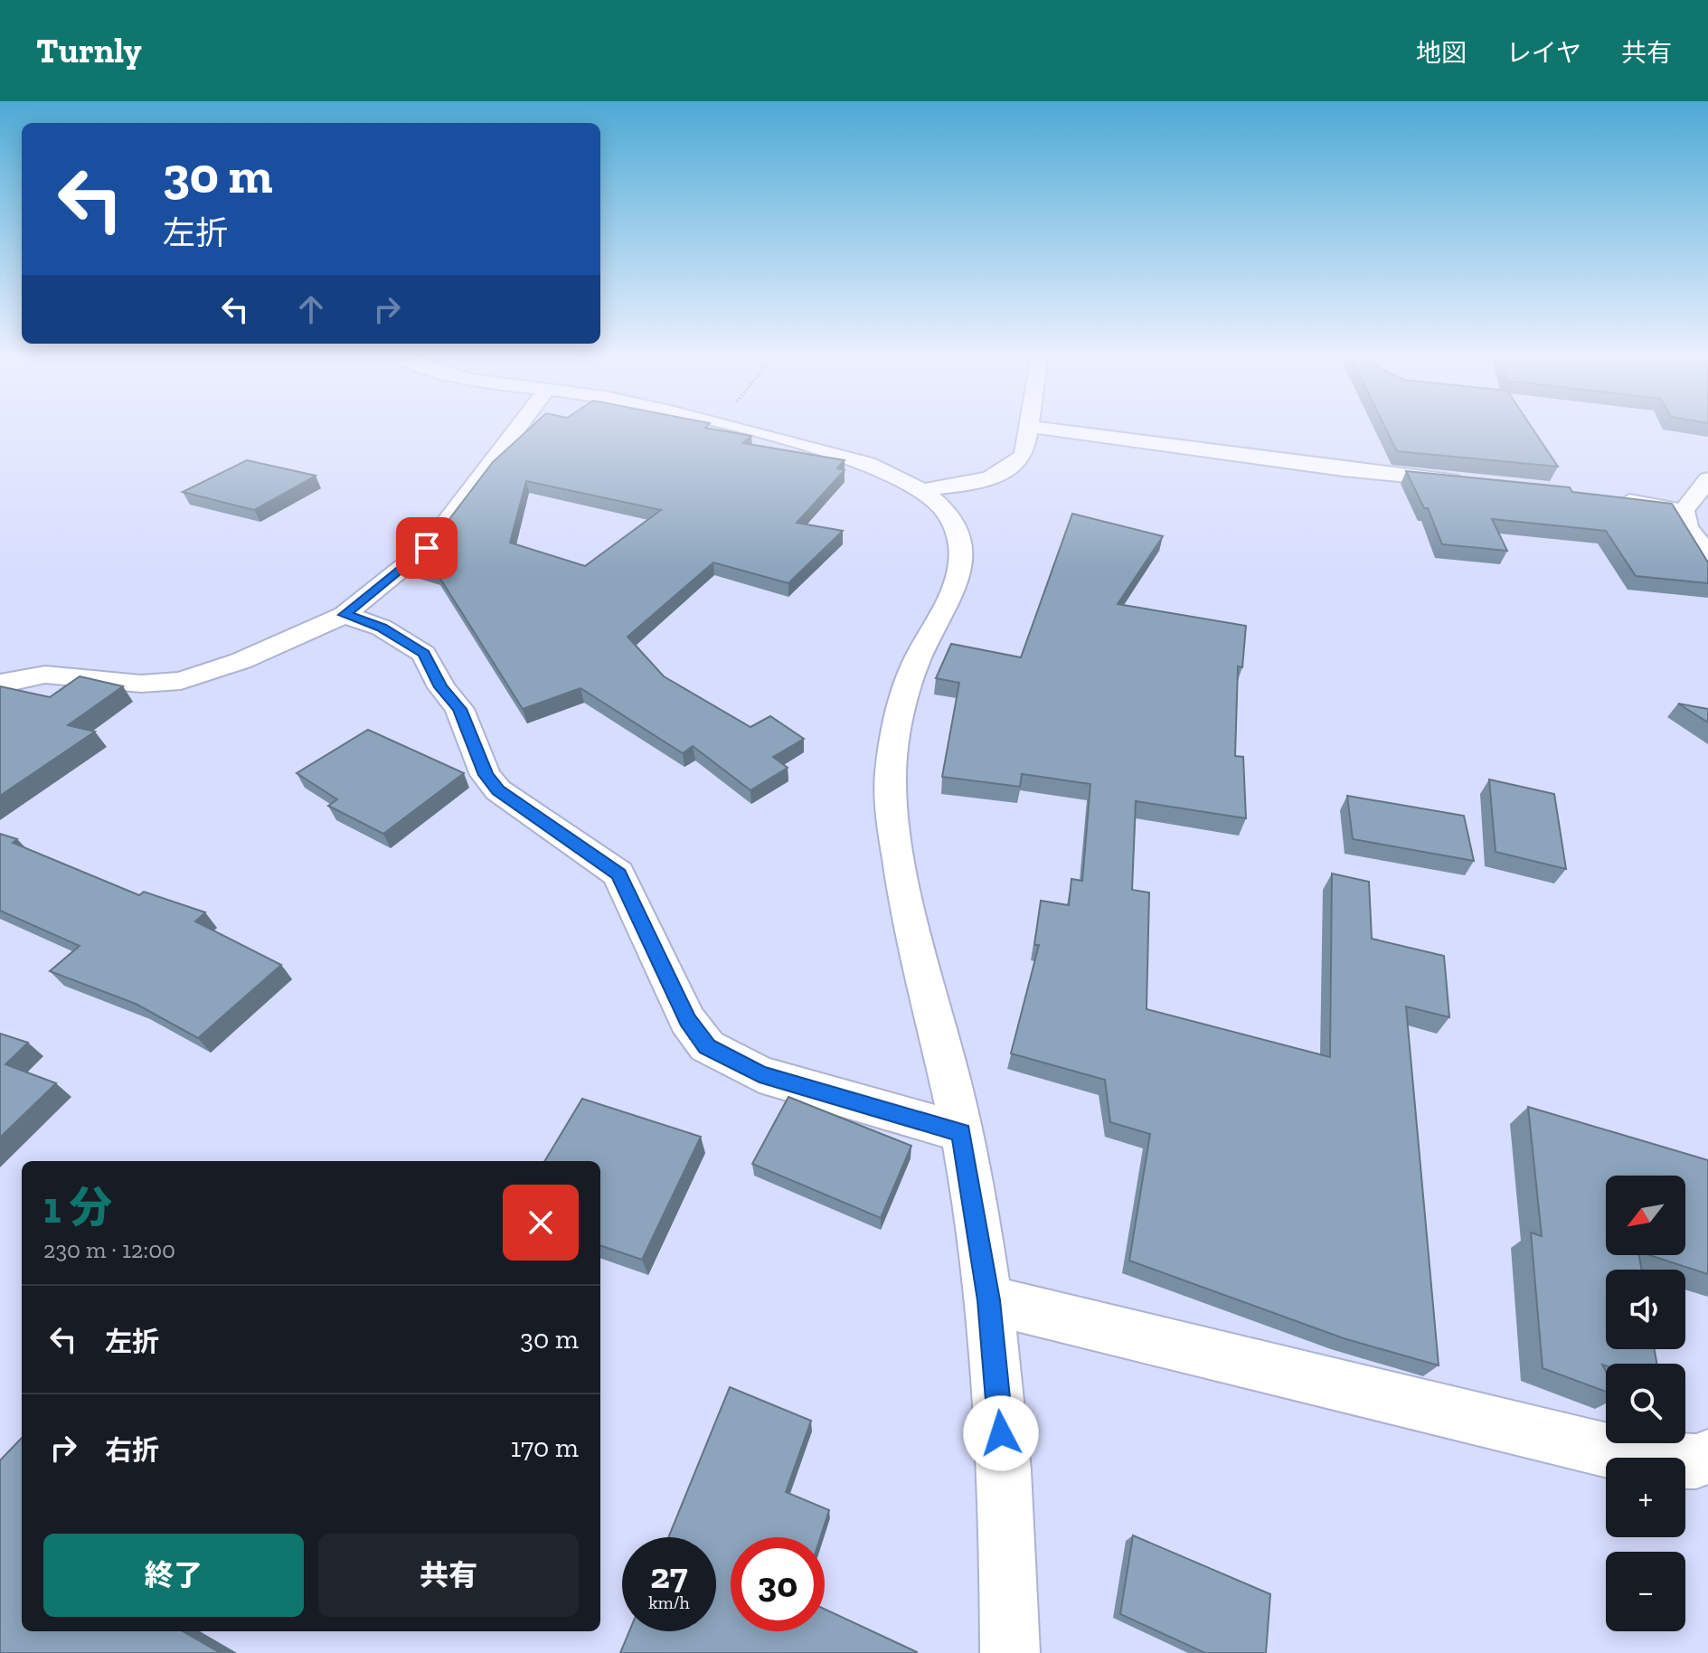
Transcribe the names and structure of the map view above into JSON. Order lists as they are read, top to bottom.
{
  "north": "bottom left",
  "page": {
    "header": "Turnly",
    "nav": ["地図", "レイヤ", "共有"],
    "turn": ["30 m", "左折"],
    "heading": ["1 分", "230 m · 12:00"],
    "map_buttons": ["+", "−"],
    "list": [
      {
        "name": "左折",
        "value": "30 m"
      },
      {
        "name": "右折",
        "value": "170 m"
      }
    ],
    "buttons": ["終了", "共有"],
    "speed": "27 km/h",
    "limit": "30"
  }
}
